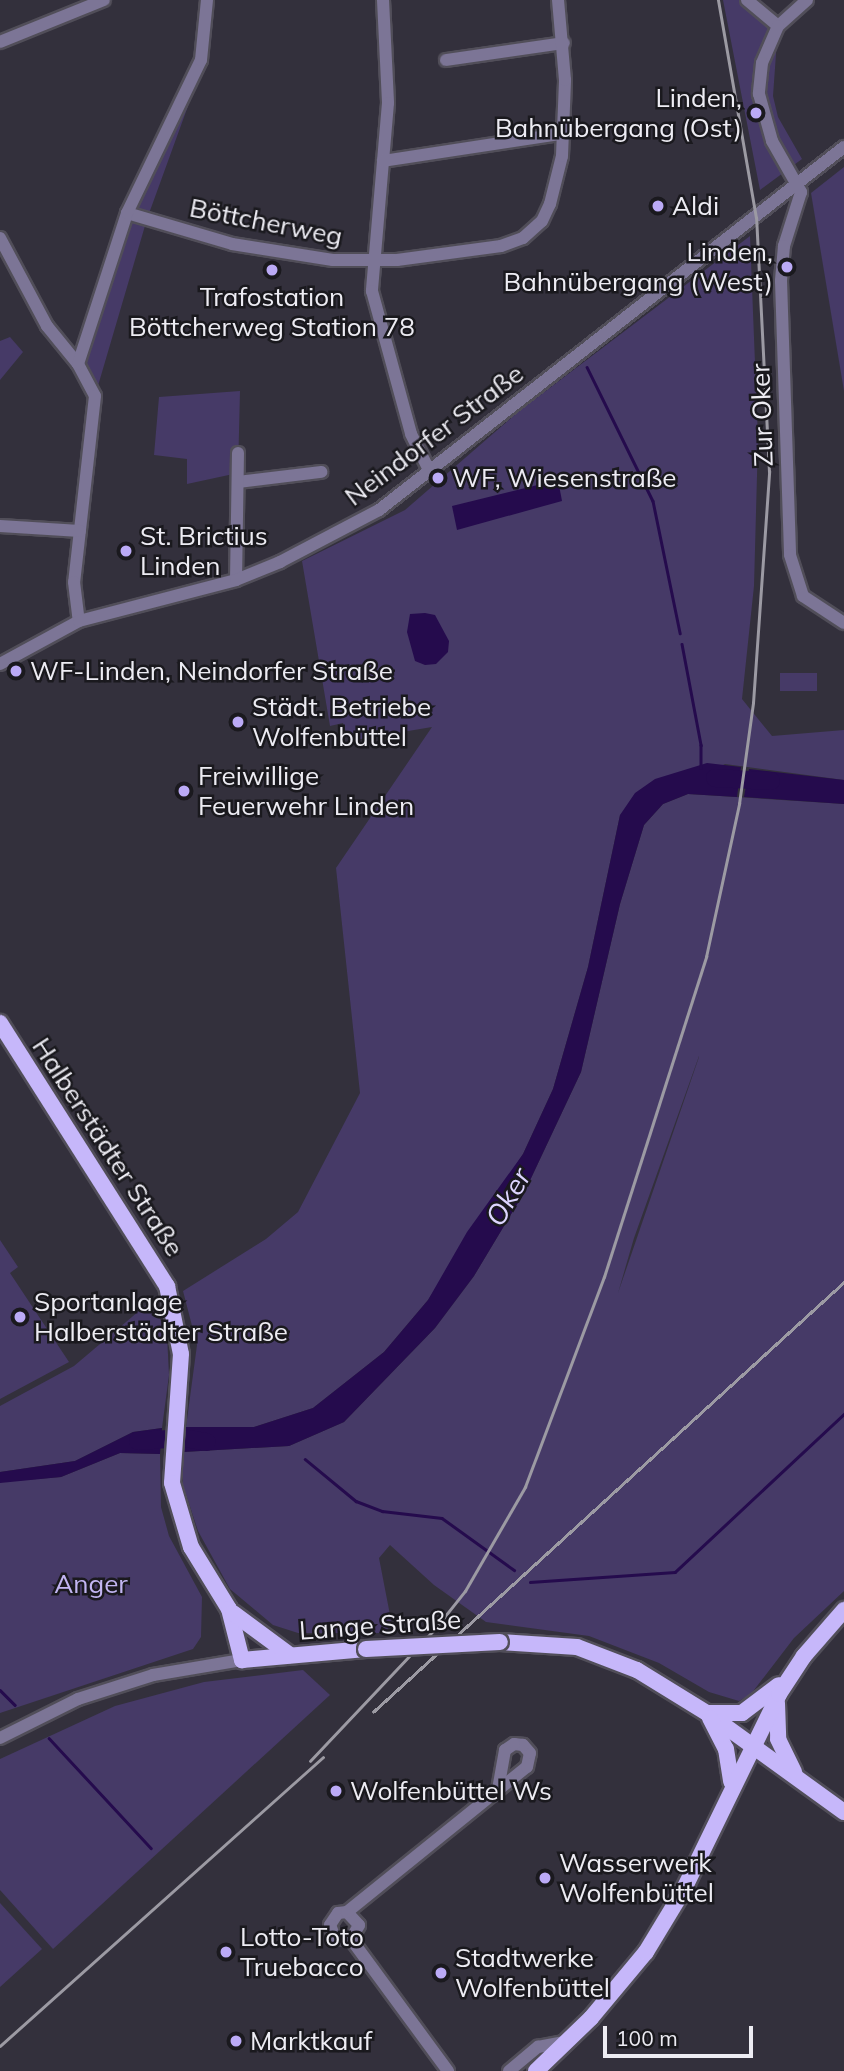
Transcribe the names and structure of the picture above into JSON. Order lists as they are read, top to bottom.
{
  "streets": {
    "main road": ["Halberstädter Straße", "Lange Straße"],
    "street": ["Böttcherweg", "Zur Oker", "Neindorfer Straße"]
  },
  "crossings": [
    ["Zur Oker", "Neindorfer Straße"],
    ["Halberstädter Straße", "Lange Straße"]
  ],
  "water": ["Oker"],
  "parks": ["Anger"],
  "places": [
    "Linden, Bahnübergang (Ost)",
    "Aldi",
    "Linden, Bahnübergang (West)",
    "Trafostation Böttcherweg Station 78",
    "WF, Wiesenstraße",
    "St. Brictius Linden",
    "WF-Linden, Neindorfer Straße",
    "Städt. Betriebe Wolfenbüttel",
    "Freiwillige Feuerwehr Linden",
    "Sportanlage Halberstädter Straße",
    "Wolfenbüttel Ws",
    "Wasserwerk Wolfenbüttel",
    "Lotto-Toto Truebacco",
    "Stadtwerke Wolfenbüttel",
    "Marktkauf"
  ],
  "scale_bar": "100 m"
}
